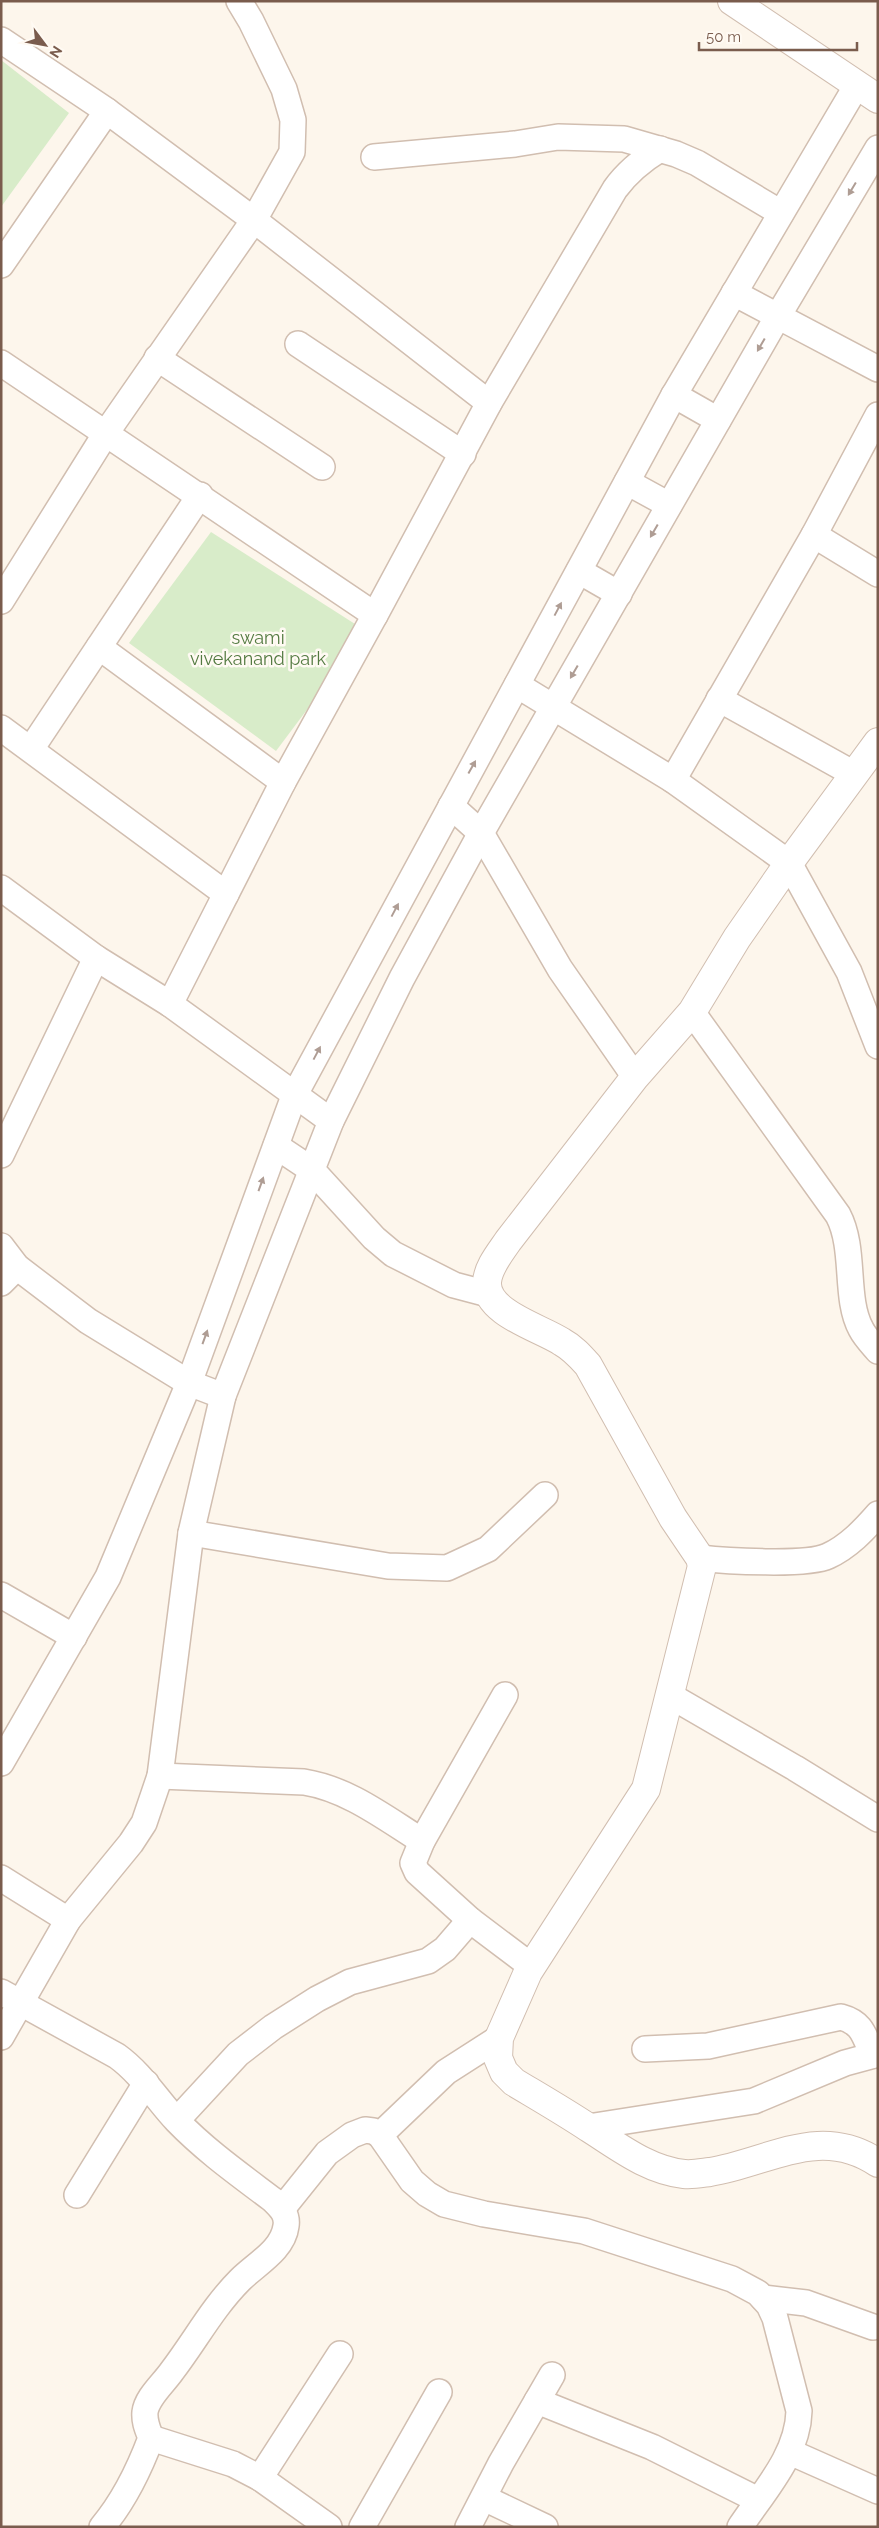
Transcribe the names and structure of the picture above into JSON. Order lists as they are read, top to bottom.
{
  "parks": ["swami vivekanand park"],
  "scale_bar": "50 m",
  "north": "bottom right"
}
